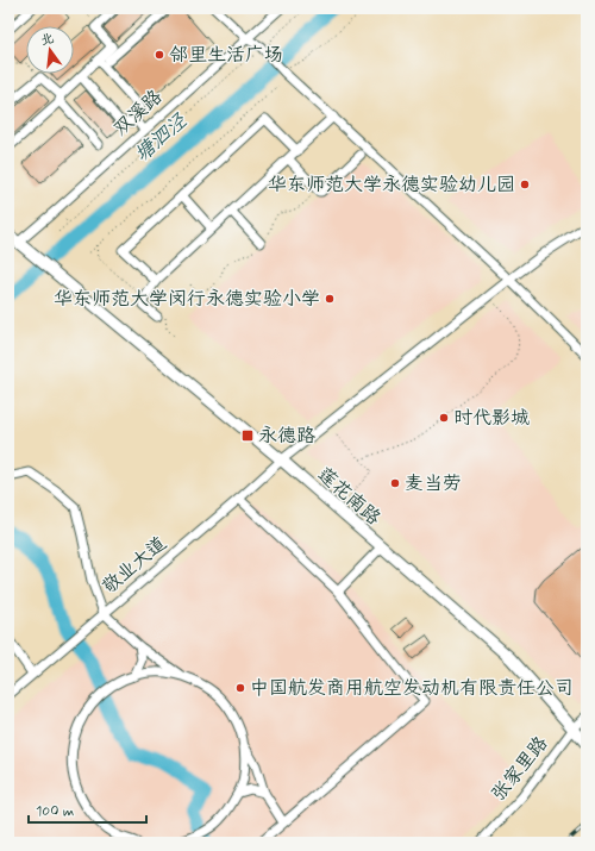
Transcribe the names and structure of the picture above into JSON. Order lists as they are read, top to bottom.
{
  "streets": {
    "main road": ["莲花南路"],
    "street": ["双溪路", "敬业大道", "张家里路"]
  },
  "crossings": [
    ["双溪路", "莲花南路"],
    ["莲花南路", "敬业大道"],
    ["莲花南路", "张家里路"]
  ],
  "water": ["塘泗泾"],
  "places": {
    "other": [
      "邻里生活广场",
      "华东师范大学永德实验幼儿园",
      "华东师范大学闵行永德实验小学",
      "时代影城",
      "麦当劳",
      "中国航发商用航空发动机有限责任公司"
    ],
    "transit": ["永德路"]
  },
  "scale_bar": "100 m",
  "north": "top"
}
